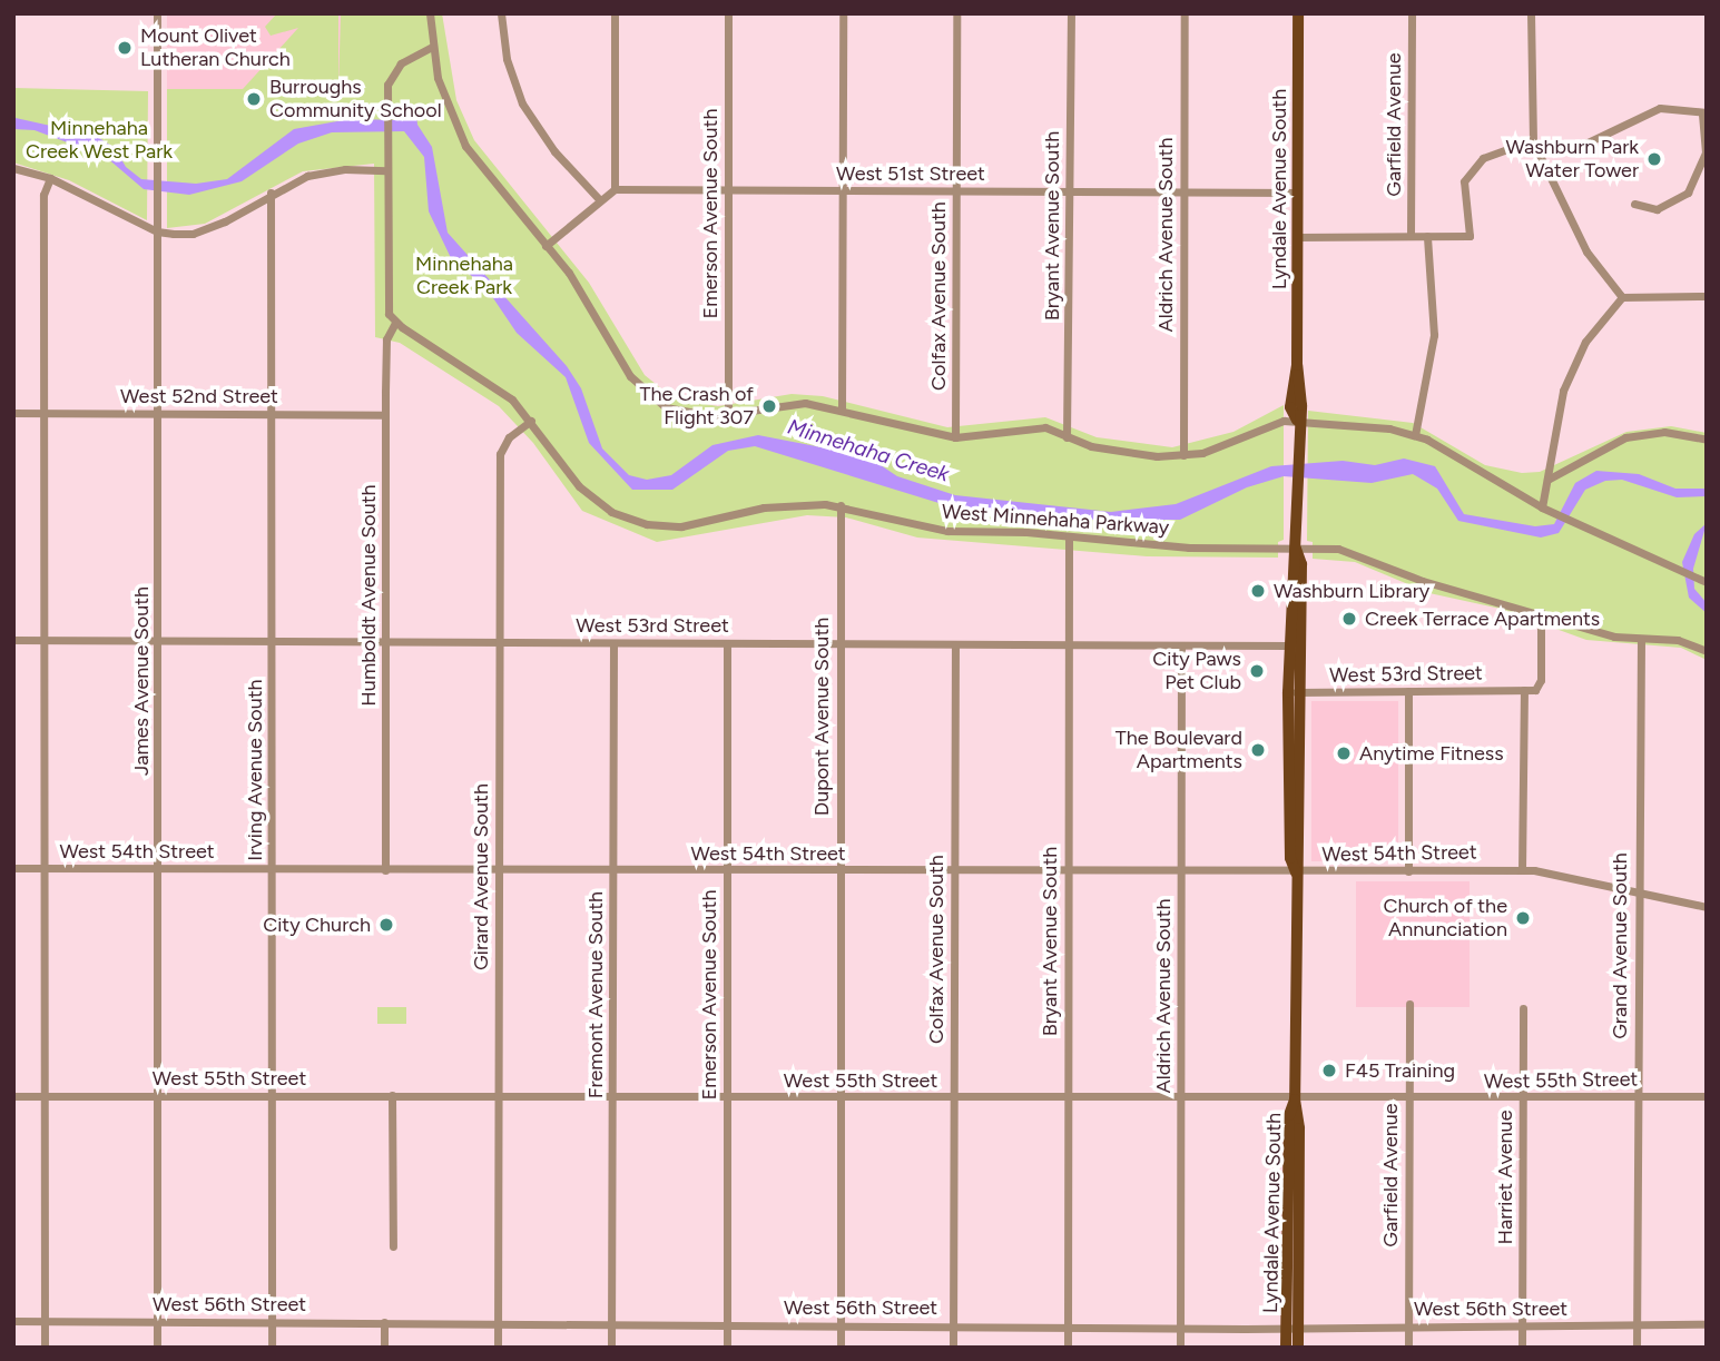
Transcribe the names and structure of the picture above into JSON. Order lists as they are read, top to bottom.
{
  "streets": {
    "main road": ["Lyndale Avenue South"],
    "street": [
      "Garfield Avenue",
      "West 51st Street",
      "Emerson Avenue South",
      "Bryant Avenue South",
      "Aldrich Avenue South",
      "Colfax Avenue South",
      "West 52nd Street",
      "West Minnehaha Parkway",
      "Humboldt Avenue South",
      "West 53rd Street",
      "James Avenue South",
      "Dupont Avenue South",
      "Irving Avenue South",
      "West 54th Street",
      "Girard Avenue South",
      "Grand Avenue South",
      "Fremont Avenue South",
      "West 55th Street",
      "Harriet Avenue",
      "West 56th Street"
    ]
  },
  "crossings": [
    ["Garfield Avenue", "West 55th Street"],
    ["Garfield Avenue", "West 56th Street"],
    ["West 51st Street", "Lyndale Avenue South"],
    ["West 51st Street", "Emerson Avenue South"],
    ["West 51st Street", "Bryant Avenue South"],
    ["West 51st Street", "Aldrich Avenue South"],
    ["West 51st Street", "Colfax Avenue South"],
    ["Lyndale Avenue South", "West Minnehaha Parkway"],
    ["Lyndale Avenue South", "West 53rd Street"],
    ["Lyndale Avenue South", "West 54th Street"],
    ["Lyndale Avenue South", "West 55th Street"],
    ["Lyndale Avenue South", "West 56th Street"],
    ["Emerson Avenue South", "West 53rd Street"],
    ["Emerson Avenue South", "West 54th Street"],
    ["Emerson Avenue South", "West 55th Street"],
    ["Emerson Avenue South", "West 56th Street"],
    ["Bryant Avenue South", "West Minnehaha Parkway"],
    ["Bryant Avenue South", "West 53rd Street"],
    ["Bryant Avenue South", "West 54th Street"],
    ["Bryant Avenue South", "West 55th Street"],
    ["Bryant Avenue South", "West 56th Street"],
    ["Aldrich Avenue South", "West 53rd Street"],
    ["Aldrich Avenue South", "West 54th Street"],
    ["Aldrich Avenue South", "West 55th Street"],
    ["Aldrich Avenue South", "West 56th Street"],
    ["Colfax Avenue South", "West 53rd Street"],
    ["Colfax Avenue South", "West 54th Street"],
    ["Colfax Avenue South", "West 55th Street"],
    ["Colfax Avenue South", "West 56th Street"],
    ["West 52nd Street", "Humboldt Avenue South"],
    ["West 52nd Street", "James Avenue South"],
    ["West 52nd Street", "Irving Avenue South"],
    ["West Minnehaha Parkway", "Humboldt Avenue South"],
    ["West Minnehaha Parkway", "Dupont Avenue South"],
    ["West Minnehaha Parkway", "Girard Avenue South"],
    ["West Minnehaha Parkway", "Grand Avenue South"],
    ["Humboldt Avenue South", "West 53rd Street"],
    ["Humboldt Avenue South", "West 54th Street"],
    ["West 53rd Street", "James Avenue South"],
    ["West 53rd Street", "Dupont Avenue South"],
    ["West 53rd Street", "Irving Avenue South"],
    ["West 53rd Street", "Girard Avenue South"],
    ["West 53rd Street", "Fremont Avenue South"],
    ["James Avenue South", "West 54th Street"],
    ["James Avenue South", "West 55th Street"],
    ["James Avenue South", "West 56th Street"],
    ["Dupont Avenue South", "West 54th Street"],
    ["Dupont Avenue South", "West 55th Street"],
    ["Dupont Avenue South", "West 56th Street"],
    ["Irving Avenue South", "West 54th Street"],
    ["Irving Avenue South", "West 55th Street"],
    ["Irving Avenue South", "West 56th Street"],
    ["West 54th Street", "Girard Avenue South"],
    ["West 54th Street", "Grand Avenue South"],
    ["West 54th Street", "Fremont Avenue South"],
    ["Girard Avenue South", "West 55th Street"],
    ["Girard Avenue South", "West 56th Street"],
    ["Grand Avenue South", "West 55th Street"],
    ["Grand Avenue South", "West 56th Street"],
    ["Fremont Avenue South", "West 55th Street"],
    ["Fremont Avenue South", "West 56th Street"],
    ["West 55th Street", "Harriet Avenue"],
    ["Harriet Avenue", "West 56th Street"]
  ],
  "water": ["Minnehaha Creek"],
  "parks": ["Minnehaha Creek West Park", "Minnehaha Creek Park"],
  "places": [
    "Mount Olivet Lutheran Church",
    "Burroughs Community School",
    "Washburn Park Water Tower",
    "The Crash of Flight 307",
    "Washburn Library",
    "Creek Terrace Apartments",
    "City Paws Pet Club",
    "The Boulevard Apartments",
    "Anytime Fitness",
    "Church of the Annunciation",
    "City Church",
    "F45 Training"
  ]
}
